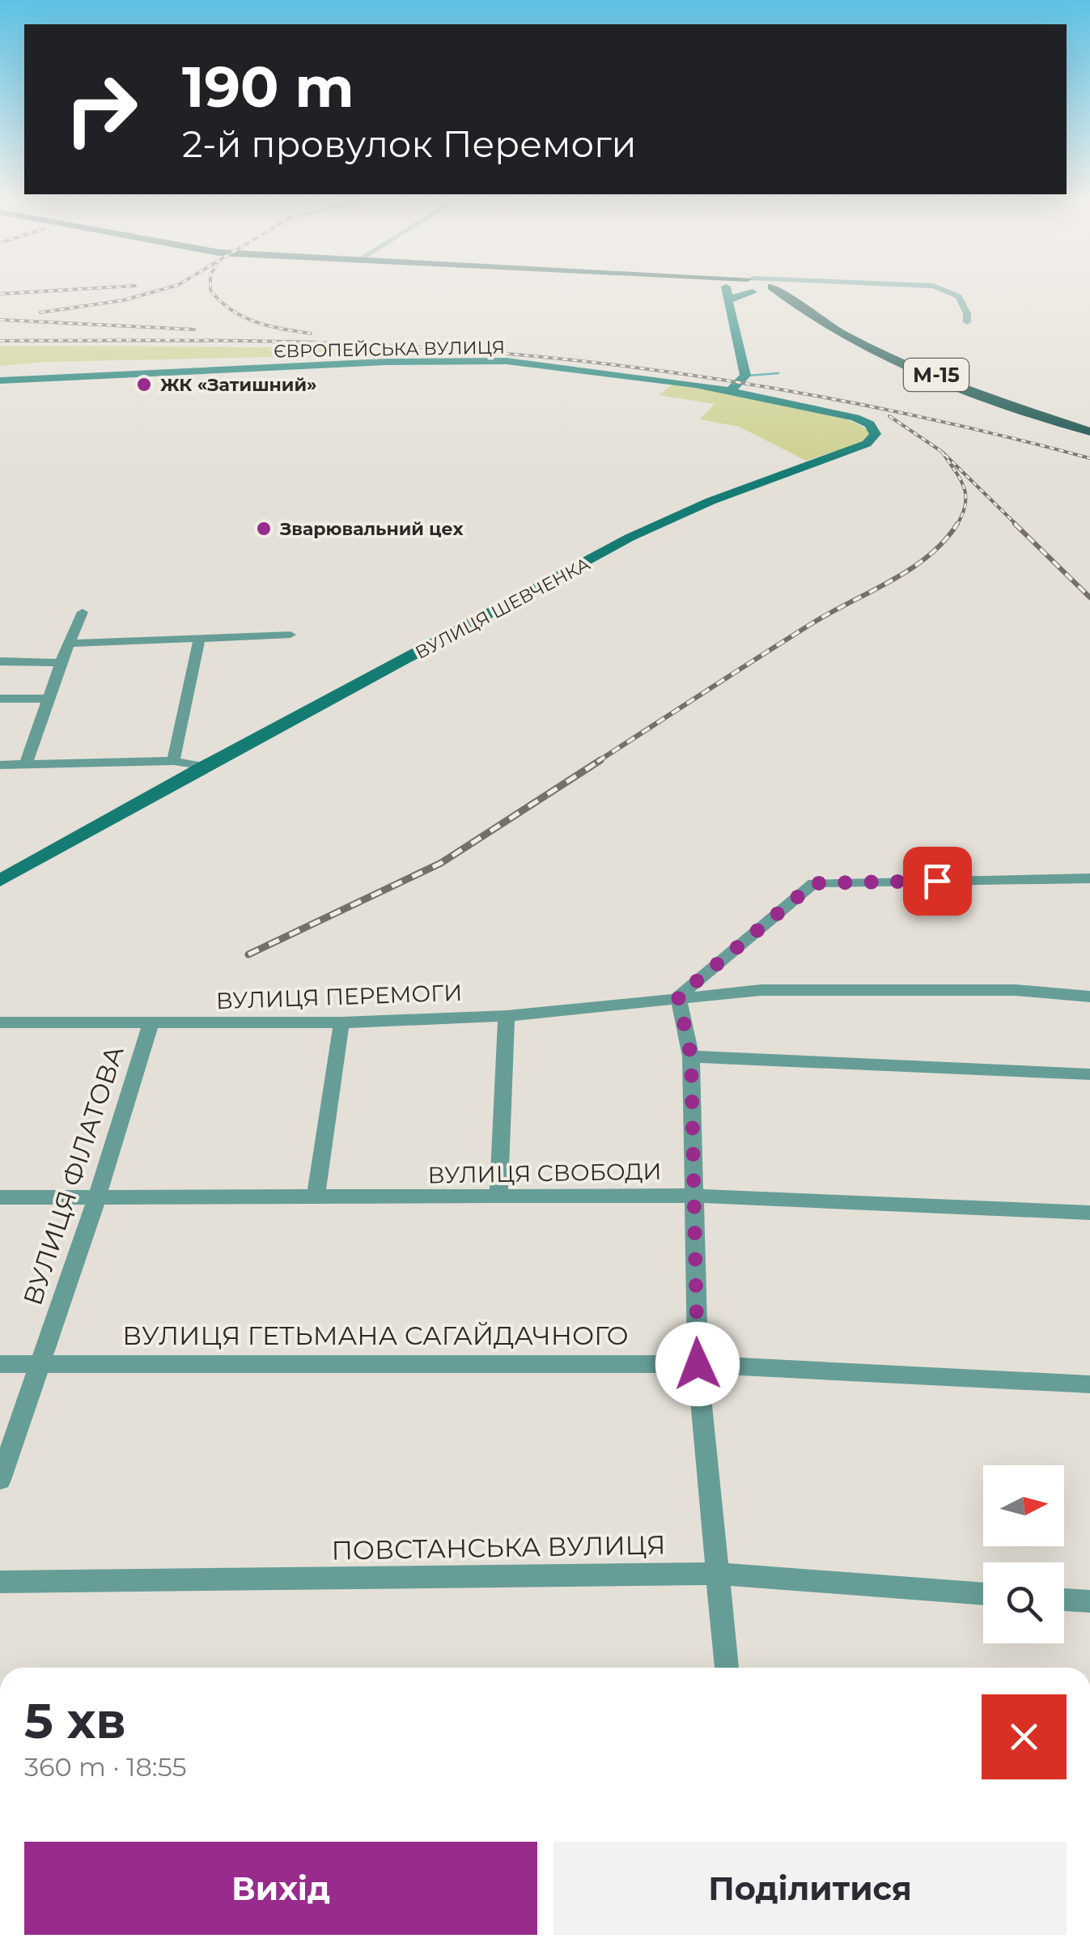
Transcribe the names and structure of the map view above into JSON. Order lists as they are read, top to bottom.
{
  "streets": {
    "highway": ["М-15"],
    "main road": ["ЄВРОПЕЙСЬКА ВУЛИЦЯ", "ВУЛИЦЯ ШЕВЧЕНКА"],
    "street": [
      "ВУЛИЦЯ ПЕРЕМОГИ",
      "ВУЛИЦЯ СВОБОДИ",
      "ВУЛИЦЯ ФІЛАТОВА",
      "ВУЛИЦЯ ГЕТЬМАНА САГАЙДАЧНОГО",
      "ПОВСТАНСЬКА ВУЛИЦЯ"
    ]
  },
  "crossings": [
    ["ЄВРОПЕЙСЬКА ВУЛИЦЯ", "ВУЛИЦЯ ШЕВЧЕНКА"],
    ["ВУЛИЦЯ ПЕРЕМОГИ", "ВУЛИЦЯ ФІЛАТОВА"],
    ["ВУЛИЦЯ СВОБОДИ", "ВУЛИЦЯ ФІЛАТОВА"],
    ["ВУЛИЦЯ ФІЛАТОВА", "ВУЛИЦЯ ГЕТЬМАНА САГАЙДАЧНОГО"]
  ],
  "places": ["ЖК «Затишний»", "Зварювальний цех"],
  "north": "right",
  "page": {
    "turn": ["190 m", "2-й провулок Перемоги"],
    "heading": ["5 хв", "360 m · 18:55"],
    "buttons": ["Вихід", "Поділитися"]
  }
}
